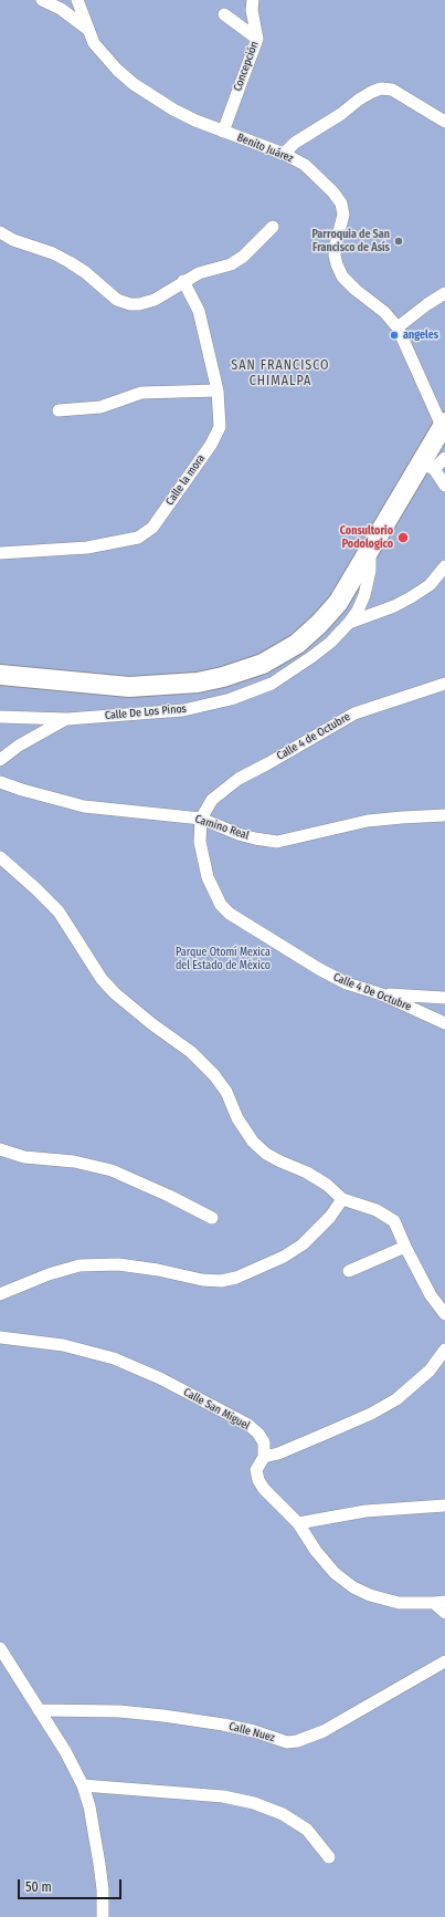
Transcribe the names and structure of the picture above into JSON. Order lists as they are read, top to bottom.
{
  "streets": {
    "street": [
      "Concepción",
      "Benito Juárez",
      "Calle la mora",
      "Calle De Los Pinos",
      "Calle 4 de Octubre",
      "Camino Real",
      "Calle 4 De Octubre",
      "Calle San Miguel",
      "Calle Nuez"
    ]
  },
  "crossings": [
    ["Concepción", "Benito Juárez"],
    ["Calle 4 de Octubre", "Camino Real"],
    ["Calle 4 de Octubre", "Calle 4 De Octubre"],
    ["Camino Real", "Calle 4 De Octubre"]
  ],
  "districts": ["SAN FRANCISCO CHIMALPA"],
  "parks": ["Parque Otomí Mexica del Estado de México"],
  "places": ["Parroquia de San Francisco de Asís", "angeles", "Consultorio Podologico"],
  "scale_bar": "50 m"
}
